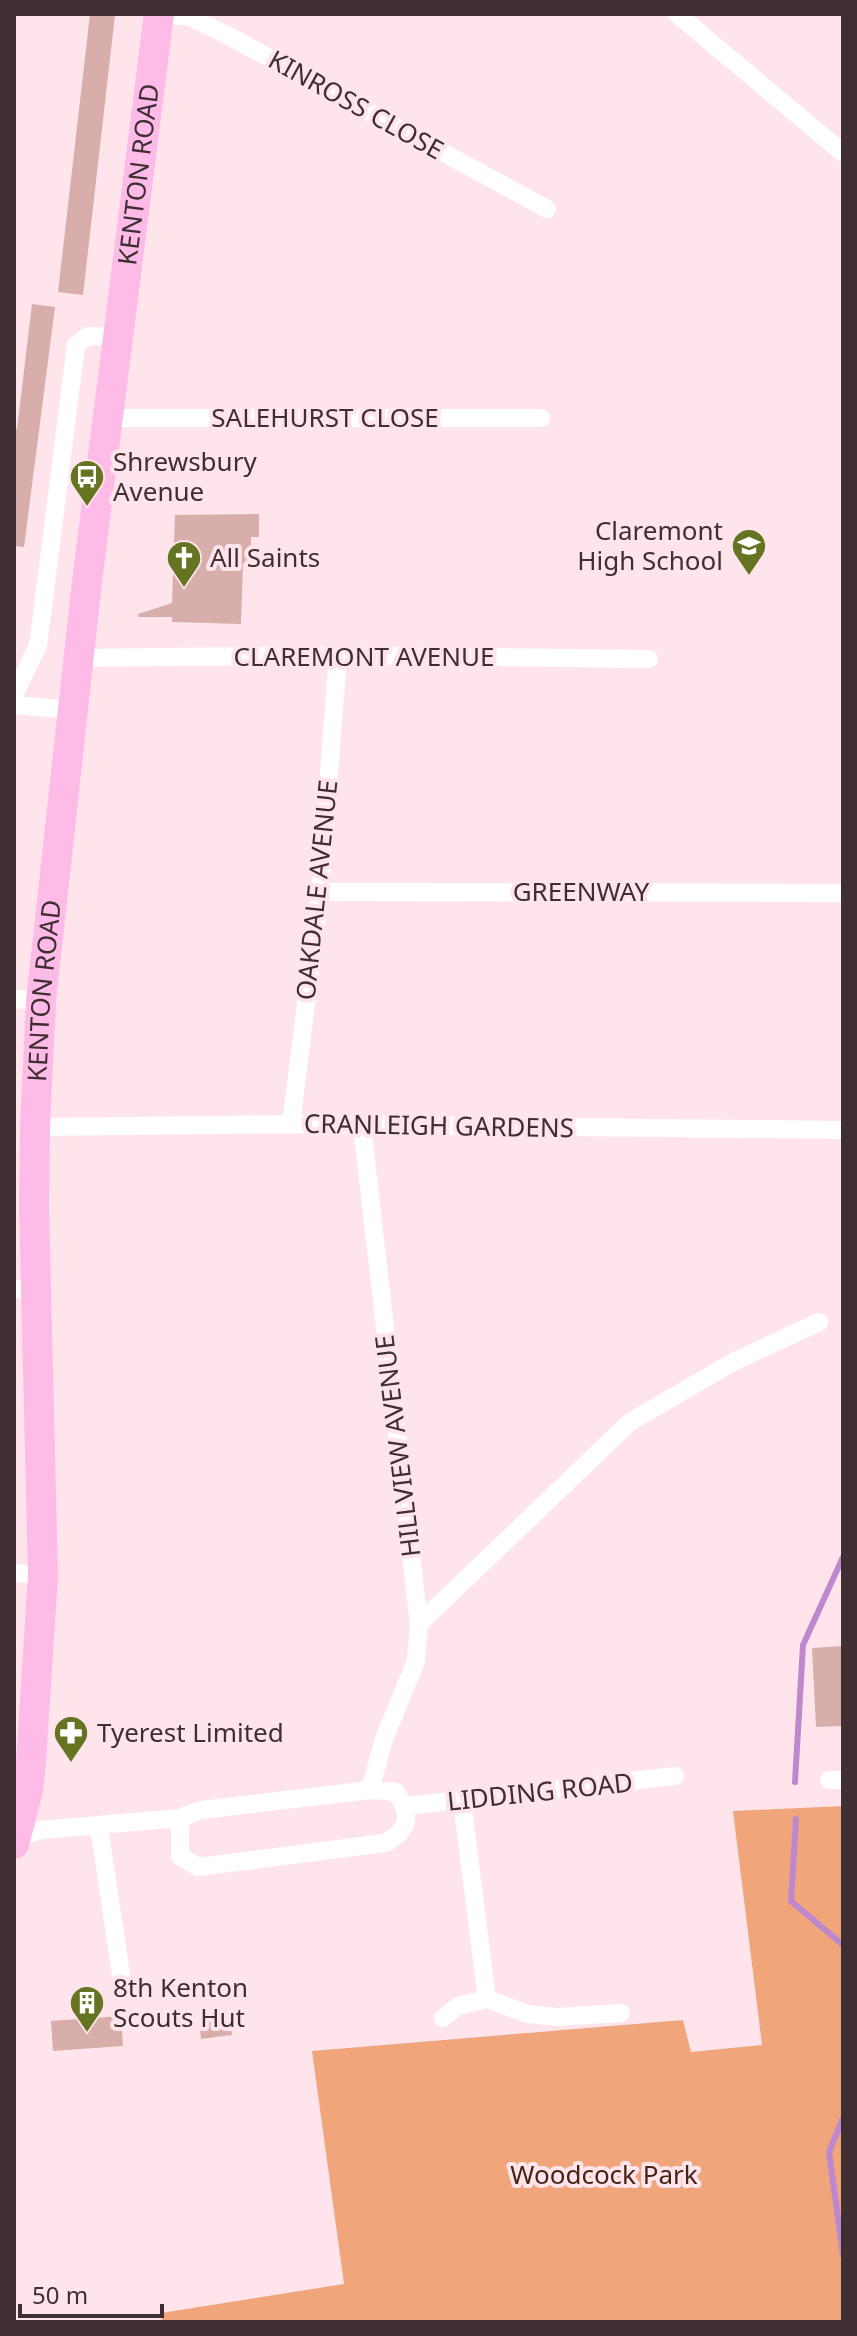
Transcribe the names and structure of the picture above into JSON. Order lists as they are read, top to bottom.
{
  "streets": {
    "main road": ["KENTON ROAD"],
    "street": [
      "KINROSS CLOSE",
      "SALEHURST CLOSE",
      "CLAREMONT AVENUE",
      "OAKDALE AVENUE",
      "GREENWAY",
      "CRANLEIGH GARDENS",
      "HILLVIEW AVENUE",
      "LIDDING ROAD"
    ]
  },
  "crossings": [
    ["KINROSS CLOSE", "KENTON ROAD"],
    ["KENTON ROAD", "SALEHURST CLOSE"],
    ["KENTON ROAD", "CLAREMONT AVENUE"],
    ["KENTON ROAD", "CRANLEIGH GARDENS"],
    ["KENTON ROAD", "LIDDING ROAD"],
    ["CLAREMONT AVENUE", "OAKDALE AVENUE"],
    ["OAKDALE AVENUE", "GREENWAY"],
    ["OAKDALE AVENUE", "CRANLEIGH GARDENS"],
    ["CRANLEIGH GARDENS", "HILLVIEW AVENUE"],
    ["HILLVIEW AVENUE", "LIDDING ROAD"]
  ],
  "parks": ["Woodcock Park"],
  "places": {
    "bus stop": ["Shrewsbury Avenue"],
    "school or university": ["Claremont High School"],
    "church": ["All Saints"],
    "pharmacy": ["Tyerest Limited"],
    "building": ["8th Kenton Scouts Hut"]
  },
  "scale_bar": "50 m"
}
